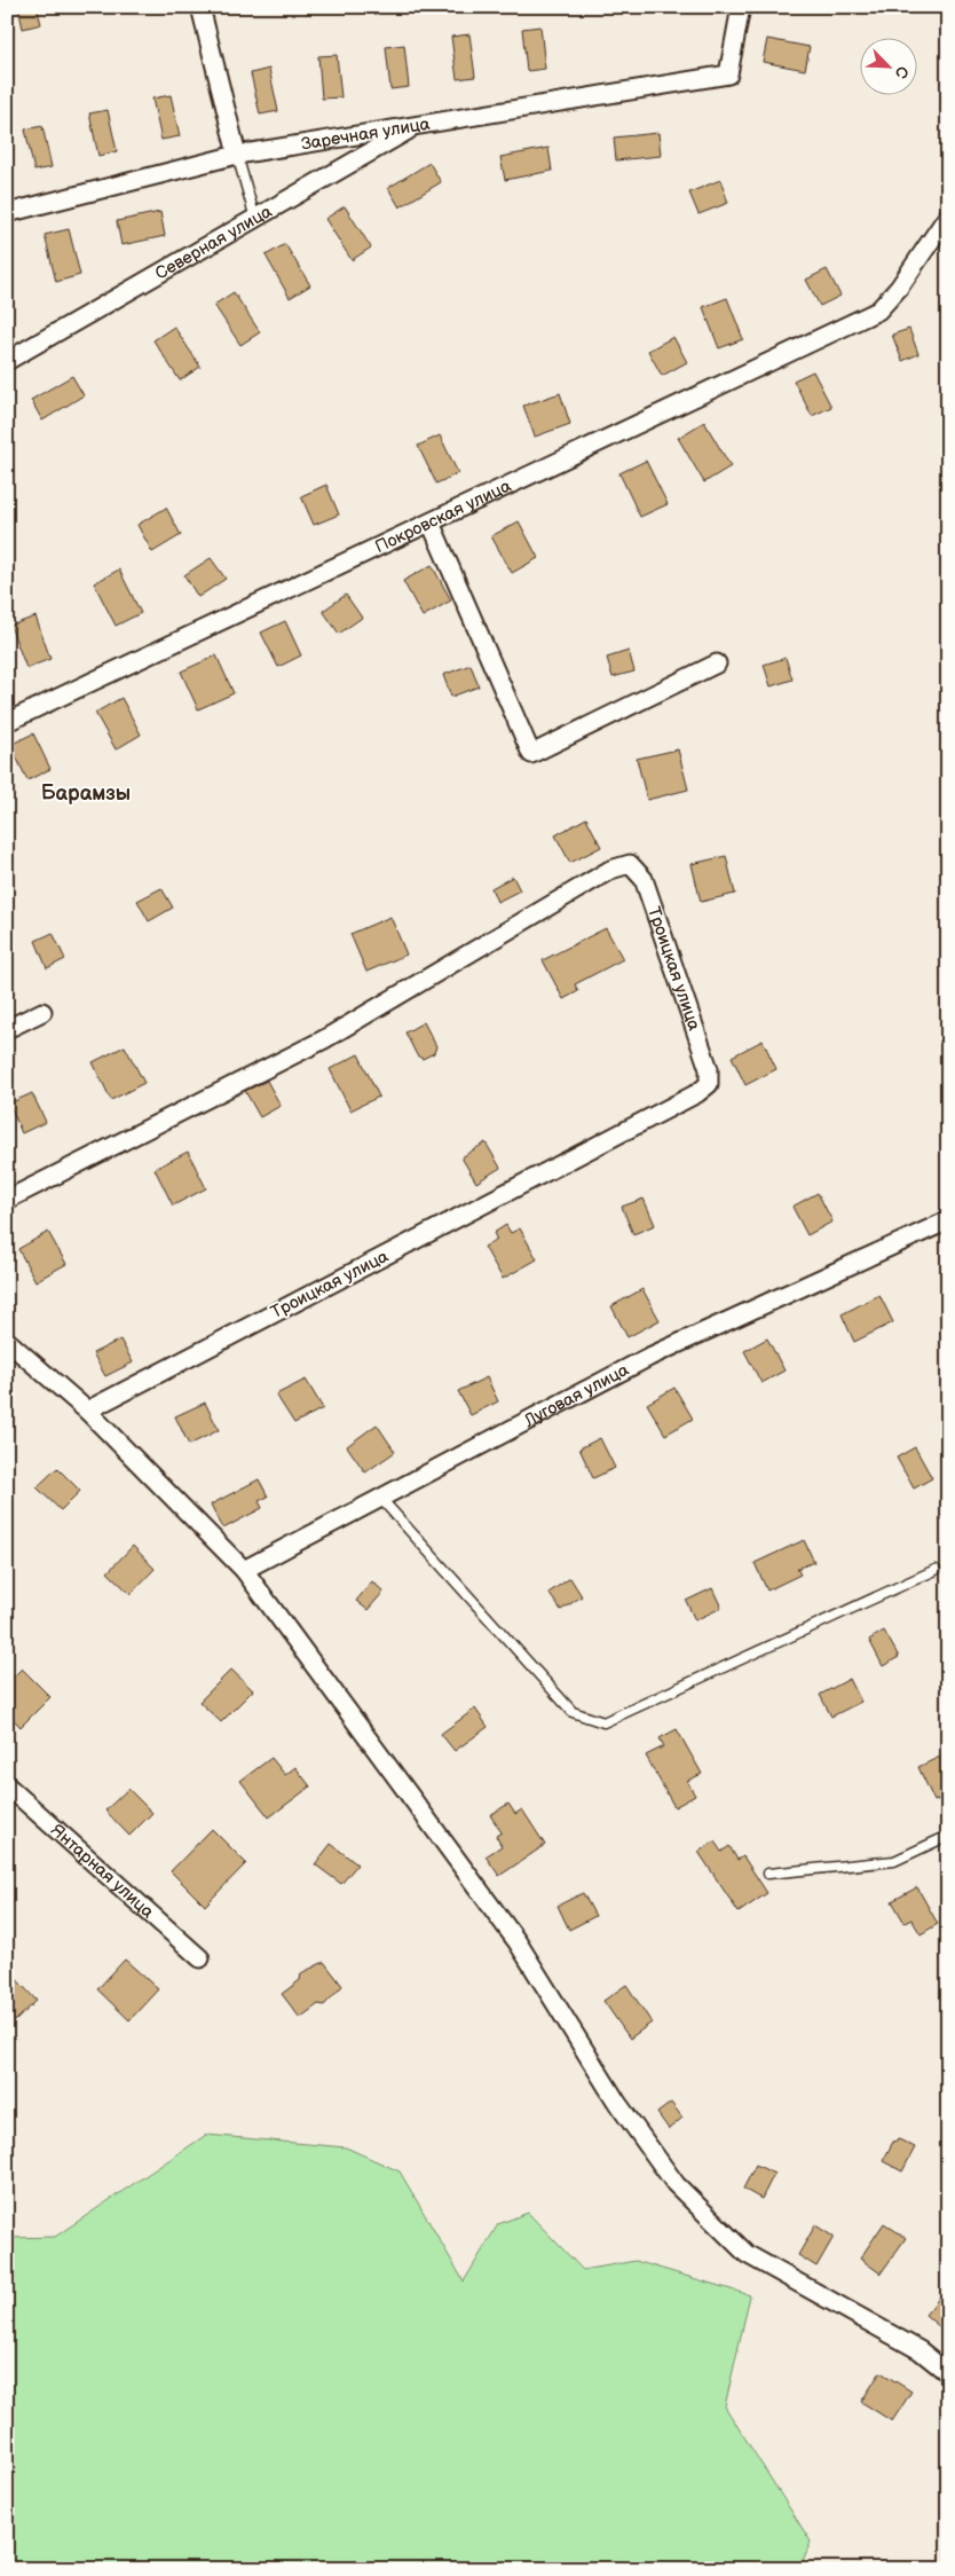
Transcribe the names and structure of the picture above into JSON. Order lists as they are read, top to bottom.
{
  "streets": {
    "street": [
      "Заречная улица",
      "Северная улица",
      "Покровская улица",
      "Троицкая улица",
      "Луговая улица",
      "Янтарная улица"
    ]
  },
  "crossings": [
    ["Заречная улица", "Северная улица"]
  ],
  "districts": ["Барамзы"],
  "north": "bottom right"
}
